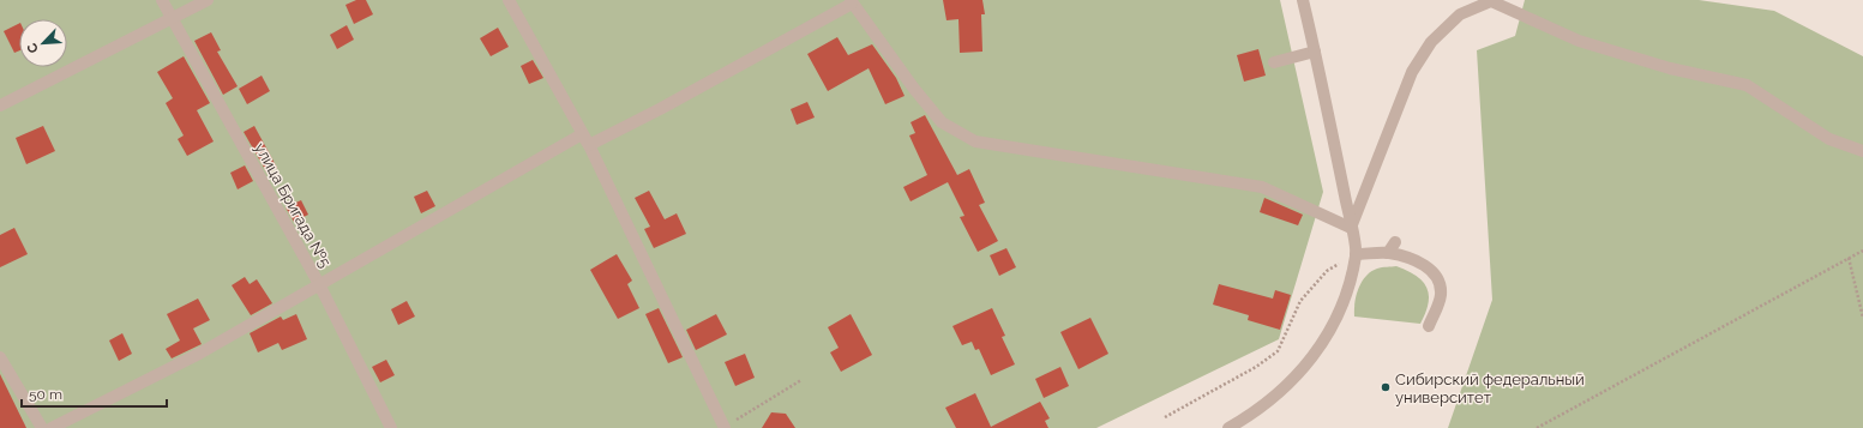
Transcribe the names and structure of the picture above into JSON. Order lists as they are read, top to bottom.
{
  "streets": {
    "lane": ["улица Бригада №5"]
  },
  "places": ["Сибирский федеральный университет"],
  "scale_bar": "50 m",
  "north": "bottom left"
}
